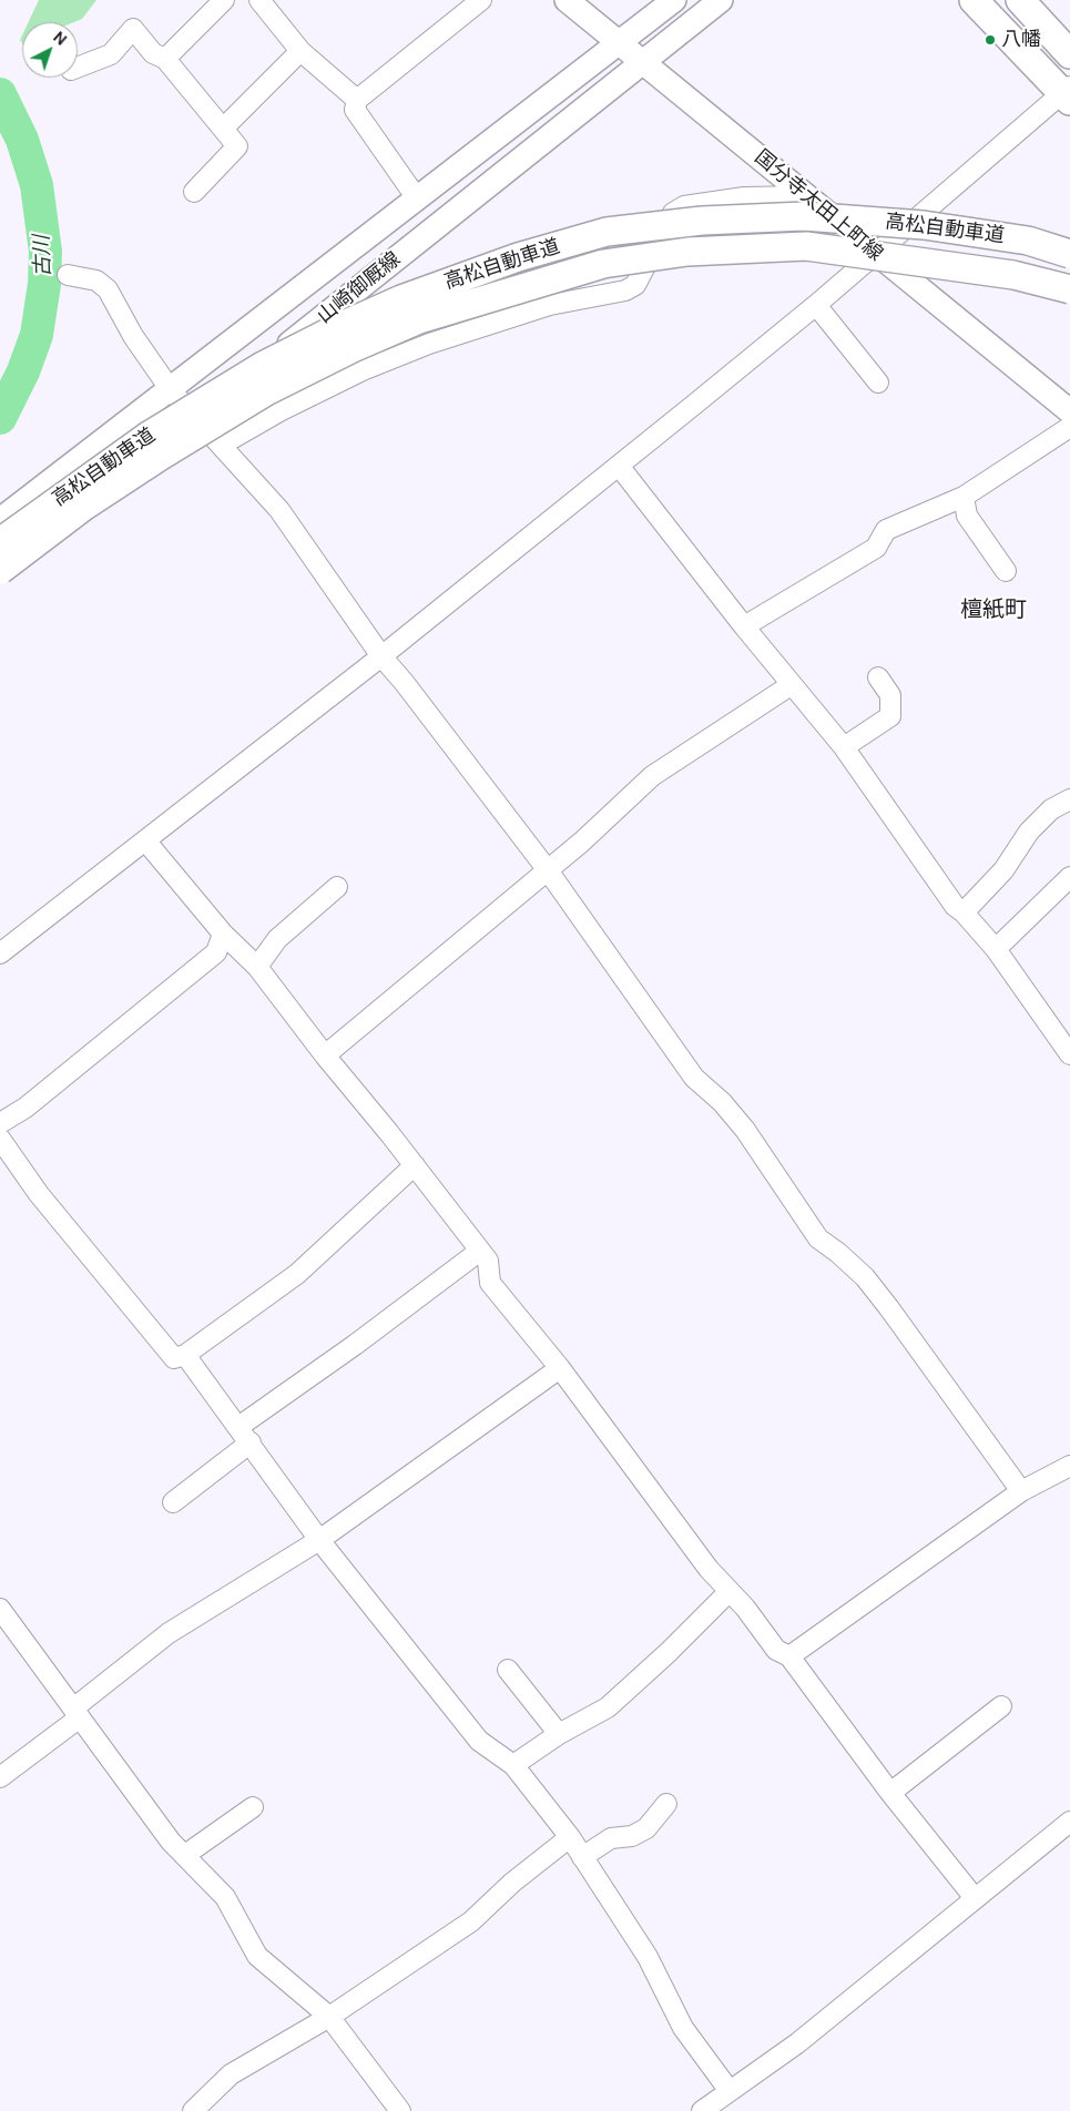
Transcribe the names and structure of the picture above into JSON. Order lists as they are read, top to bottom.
{
  "streets": {
    "highway": ["高松自動車道"],
    "main road": ["国分寺太田上町線", "山崎御厩線"]
  },
  "crossings": [
    ["国分寺太田上町線", "山崎御厩線"]
  ],
  "districts": ["檀紙町"],
  "water": ["古川"],
  "places": ["八幡"],
  "north": "top right"
}
